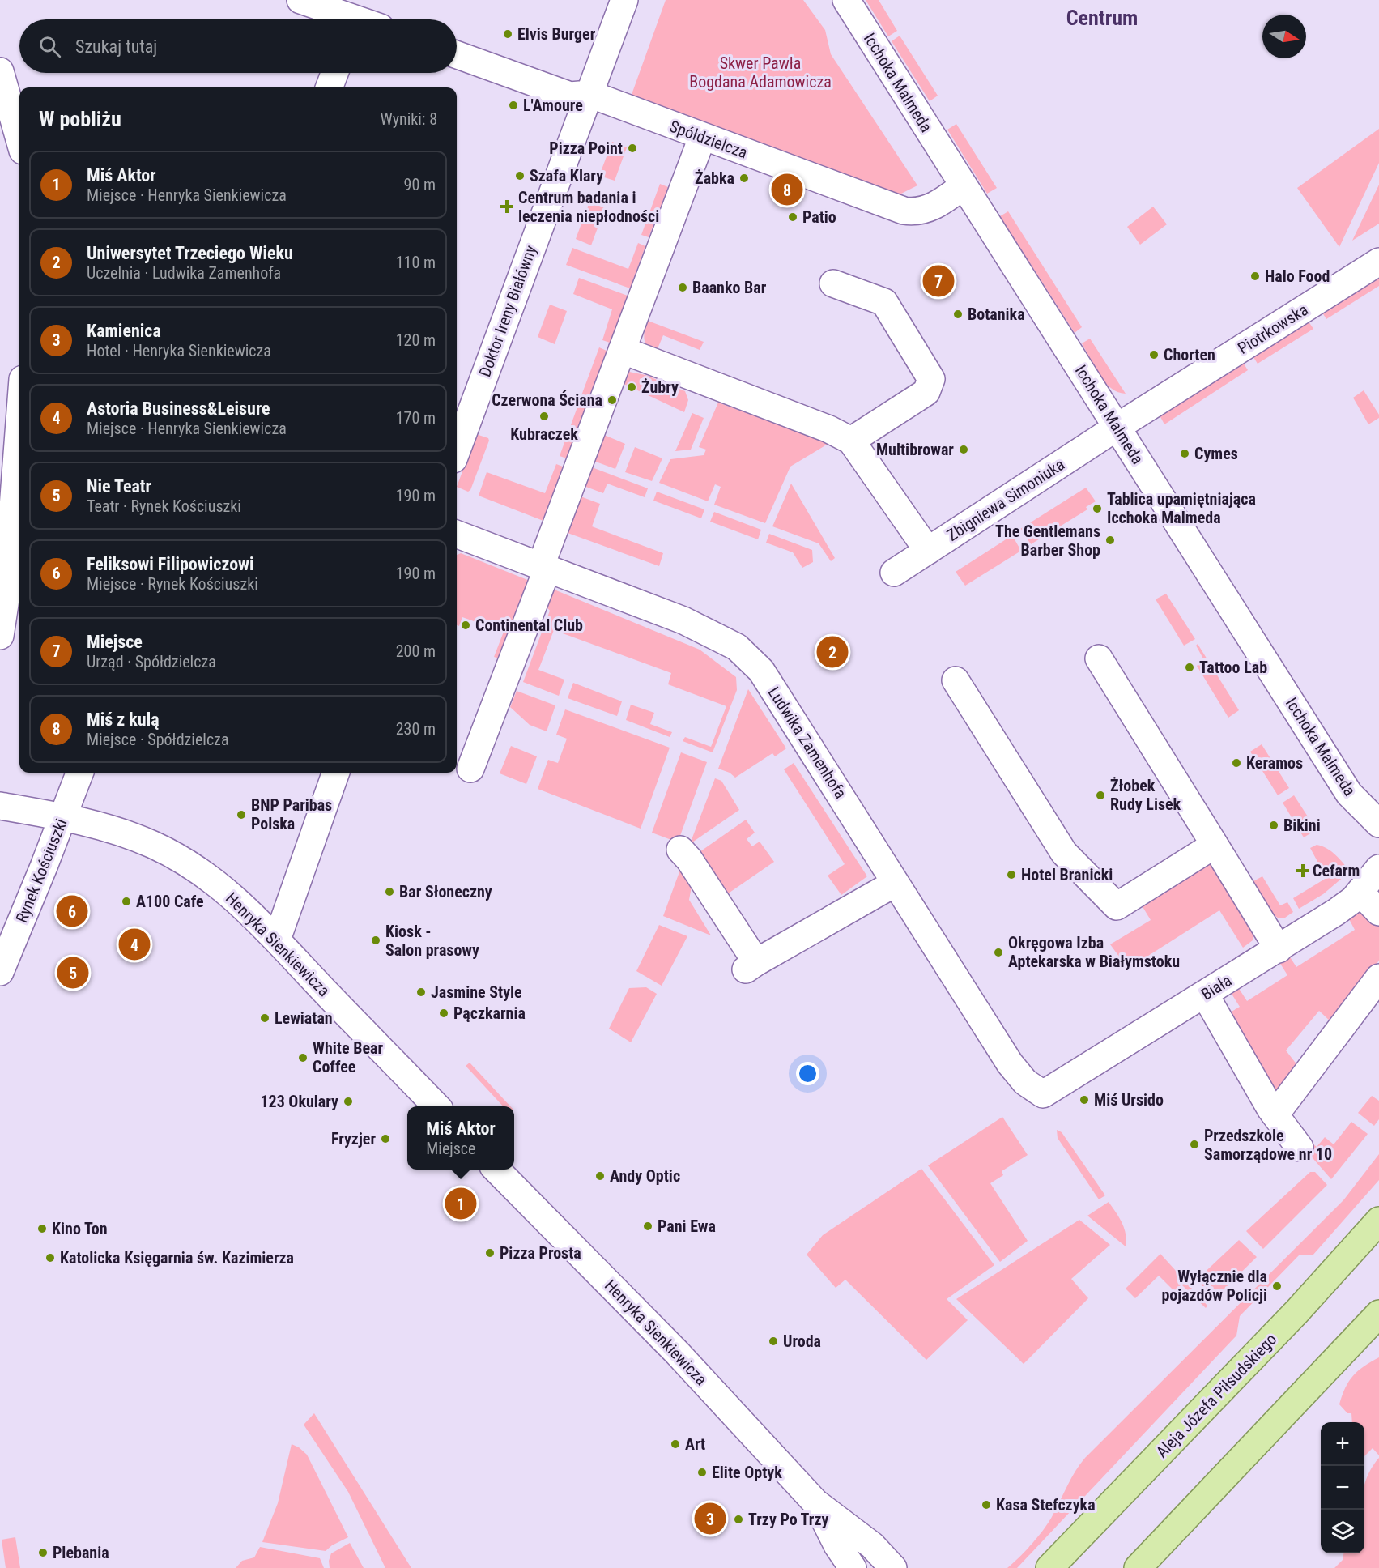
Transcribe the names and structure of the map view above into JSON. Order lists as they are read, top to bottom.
{
  "streets": {
    "main road": ["Aleja Józefa Piłsudskiego"],
    "street": [
      "Icchoka Malmeda",
      "Spółdzielcza",
      "Doktor Ireny Białówny",
      "Piotrkowska",
      "Zbigniewa Simoniuka",
      "Ludwika Zamenhofa",
      "Rynek Kościuszki",
      "Henryka Sienkiewicza",
      "Biała"
    ]
  },
  "crossings": [
    ["Icchoka Malmeda", "Spółdzielcza"],
    ["Icchoka Malmeda", "Piotrkowska"],
    ["Icchoka Malmeda", "Zbigniewa Simoniuka"],
    ["Spółdzielcza", "Doktor Ireny Białówny"],
    ["Piotrkowska", "Zbigniewa Simoniuka"],
    ["Ludwika Zamenhofa", "Biała"],
    ["Rynek Kościuszki", "Henryka Sienkiewicza"]
  ],
  "districts": ["Centrum"],
  "parks": ["Skwer Pawła Bogdana Adamowicza"],
  "places": {
    "other": [
      "Elvis Burger",
      "L'Amoure",
      "Pizza Point",
      "Szafa Klary",
      "Żabka",
      "Patio",
      "Halo Food",
      "Baanko Bar",
      "Botanika",
      "Chorten",
      "Żubry",
      "Czerwona Ściana",
      "Kubraczek",
      "Multibrowar",
      "Cymes",
      "Tablica upamiętniająca Icchoka Malmeda",
      "The Gentlemans Barber Shop",
      "Continental Club",
      "Tattoo Lab",
      "Keramos",
      "Żłobek Rudy Lisek",
      "BNP Paribas Polska",
      "Bikini",
      "Hotel Branicki",
      "Bar Słoneczny",
      "A100 Cafe",
      "Kiosk - Salon prasowy",
      "Okręgowa Izba Aptekarska w Białymstoku",
      "Jasmine Style",
      "Pączkarnia",
      "Lewiatan",
      "White Bear Coffee",
      "Miś Ursido",
      "123 Okulary",
      "Fryzjer",
      "Przedszkole Samorządowe nr 10",
      "Andy Optic",
      "Pani Ewa",
      "Kino Ton",
      "Pizza Prosta",
      "Katolicka Księgarnia św. Kazimierza",
      "Wyłącznie dla pojazdów Policji",
      "Uroda",
      "Art",
      "Elite Optyk",
      "Kasa Stefczyka",
      "Trzy Po Trzy",
      "Plebania"
    ],
    "health": ["Centrum badania i leczenia niepłodności", "Cefarm"]
  },
  "north": "right",
  "page": {
    "search": "Szukaj tutaj",
    "heading": ["W pobliżu", "Wyniki: 8"],
    "list": [
      {
        "mark": "1",
        "name": "Miś Aktor",
        "note": "Miejsce · Henryka Sienkiewicza",
        "value": "90 m"
      },
      {
        "mark": "2",
        "name": "Uniwersytet Trzeciego Wieku",
        "note": "Uczelnia · Ludwika Zamenhofa",
        "value": "110 m"
      },
      {
        "mark": "3",
        "name": "Kamienica",
        "note": "Hotel · Henryka Sienkiewicza",
        "value": "120 m"
      },
      {
        "mark": "4",
        "name": "Astoria Business&Leisure",
        "note": "Miejsce · Henryka Sienkiewicza",
        "value": "170 m"
      },
      {
        "mark": "5",
        "name": "Nie Teatr",
        "note": "Teatr · Rynek Kościuszki",
        "value": "190 m"
      },
      {
        "mark": "6",
        "name": "Feliksowi Filipowiczowi",
        "note": "Miejsce · Rynek Kościuszki",
        "value": "190 m"
      },
      {
        "mark": "7",
        "name": "Miejsce",
        "note": "Urząd · Spółdzielcza",
        "value": "200 m"
      },
      {
        "mark": "8",
        "name": "Miś z kulą",
        "note": "Miejsce · Spółdzielcza",
        "value": "230 m"
      }
    ],
    "pins": [
      "8",
      "7",
      "2",
      "6",
      "4",
      "5",
      "1",
      "3"
    ],
    "popup": ["Miś Aktor", "Miejsce"],
    "map_buttons": ["+", "−"]
  }
}
